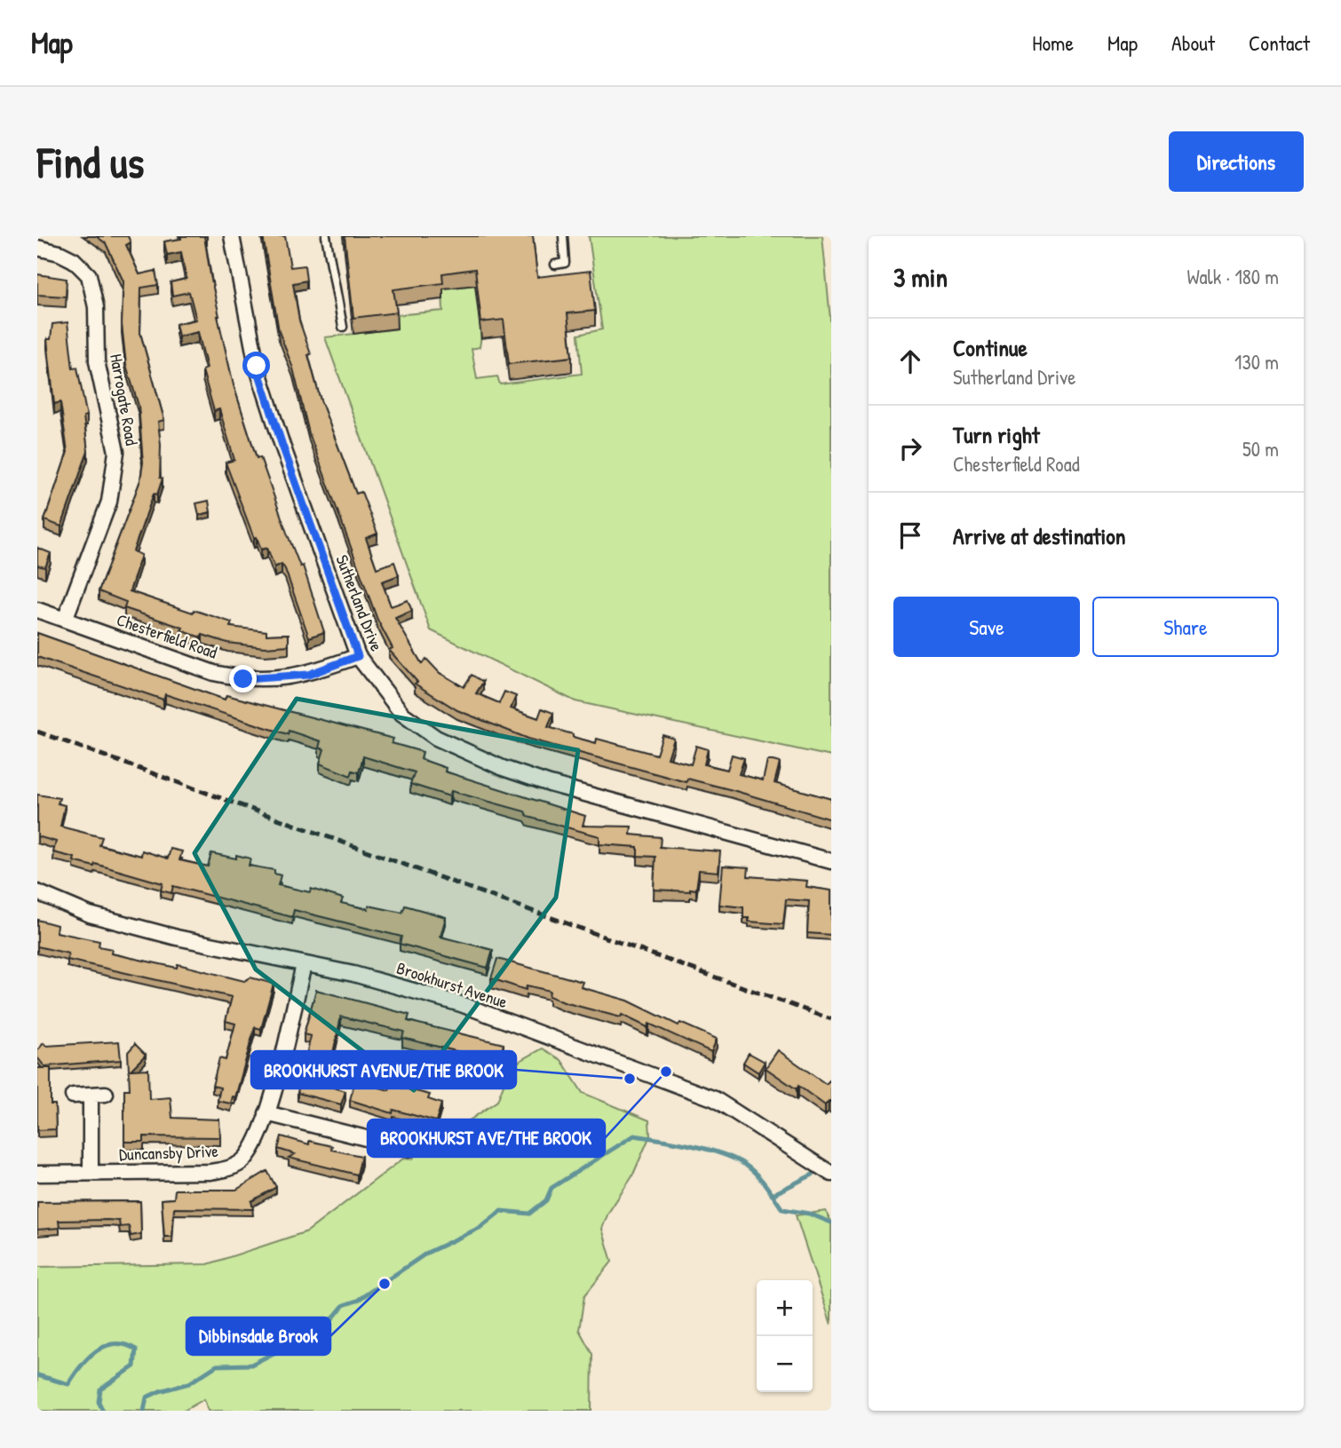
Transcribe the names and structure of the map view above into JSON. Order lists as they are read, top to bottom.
{
  "streets": {
    "street": [
      "Harrogate Road",
      "Sutherland Drive",
      "Chesterfield Road",
      "Brookhurst Avenue",
      "Duncansby Drive"
    ]
  },
  "crossings": [
    ["Harrogate Road", "Chesterfield Road"],
    ["Sutherland Drive", "Chesterfield Road"],
    ["Brookhurst Avenue", "Duncansby Drive"]
  ],
  "places": ["BROOKHURST AVE/THE BROOK", "BROOKHURST AVENUE/THE BROOK", "Dibbinsdale Brook"],
  "page": {
    "header": "Map",
    "nav": [
      "Home",
      "Map",
      "About",
      "Contact"
    ],
    "buttons": [
      "Directions",
      ["Save", "Share"]
    ],
    "title": "Find us",
    "heading": ["3 min", "Walk · 180 m"],
    "list": [
      ["Continue", "Sutherland Drive", "130 m"],
      ["Turn right", "Chesterfield Road", "50 m"],
      "Arrive at destination"
    ],
    "map_buttons": ["+", "−"]
  }
}
